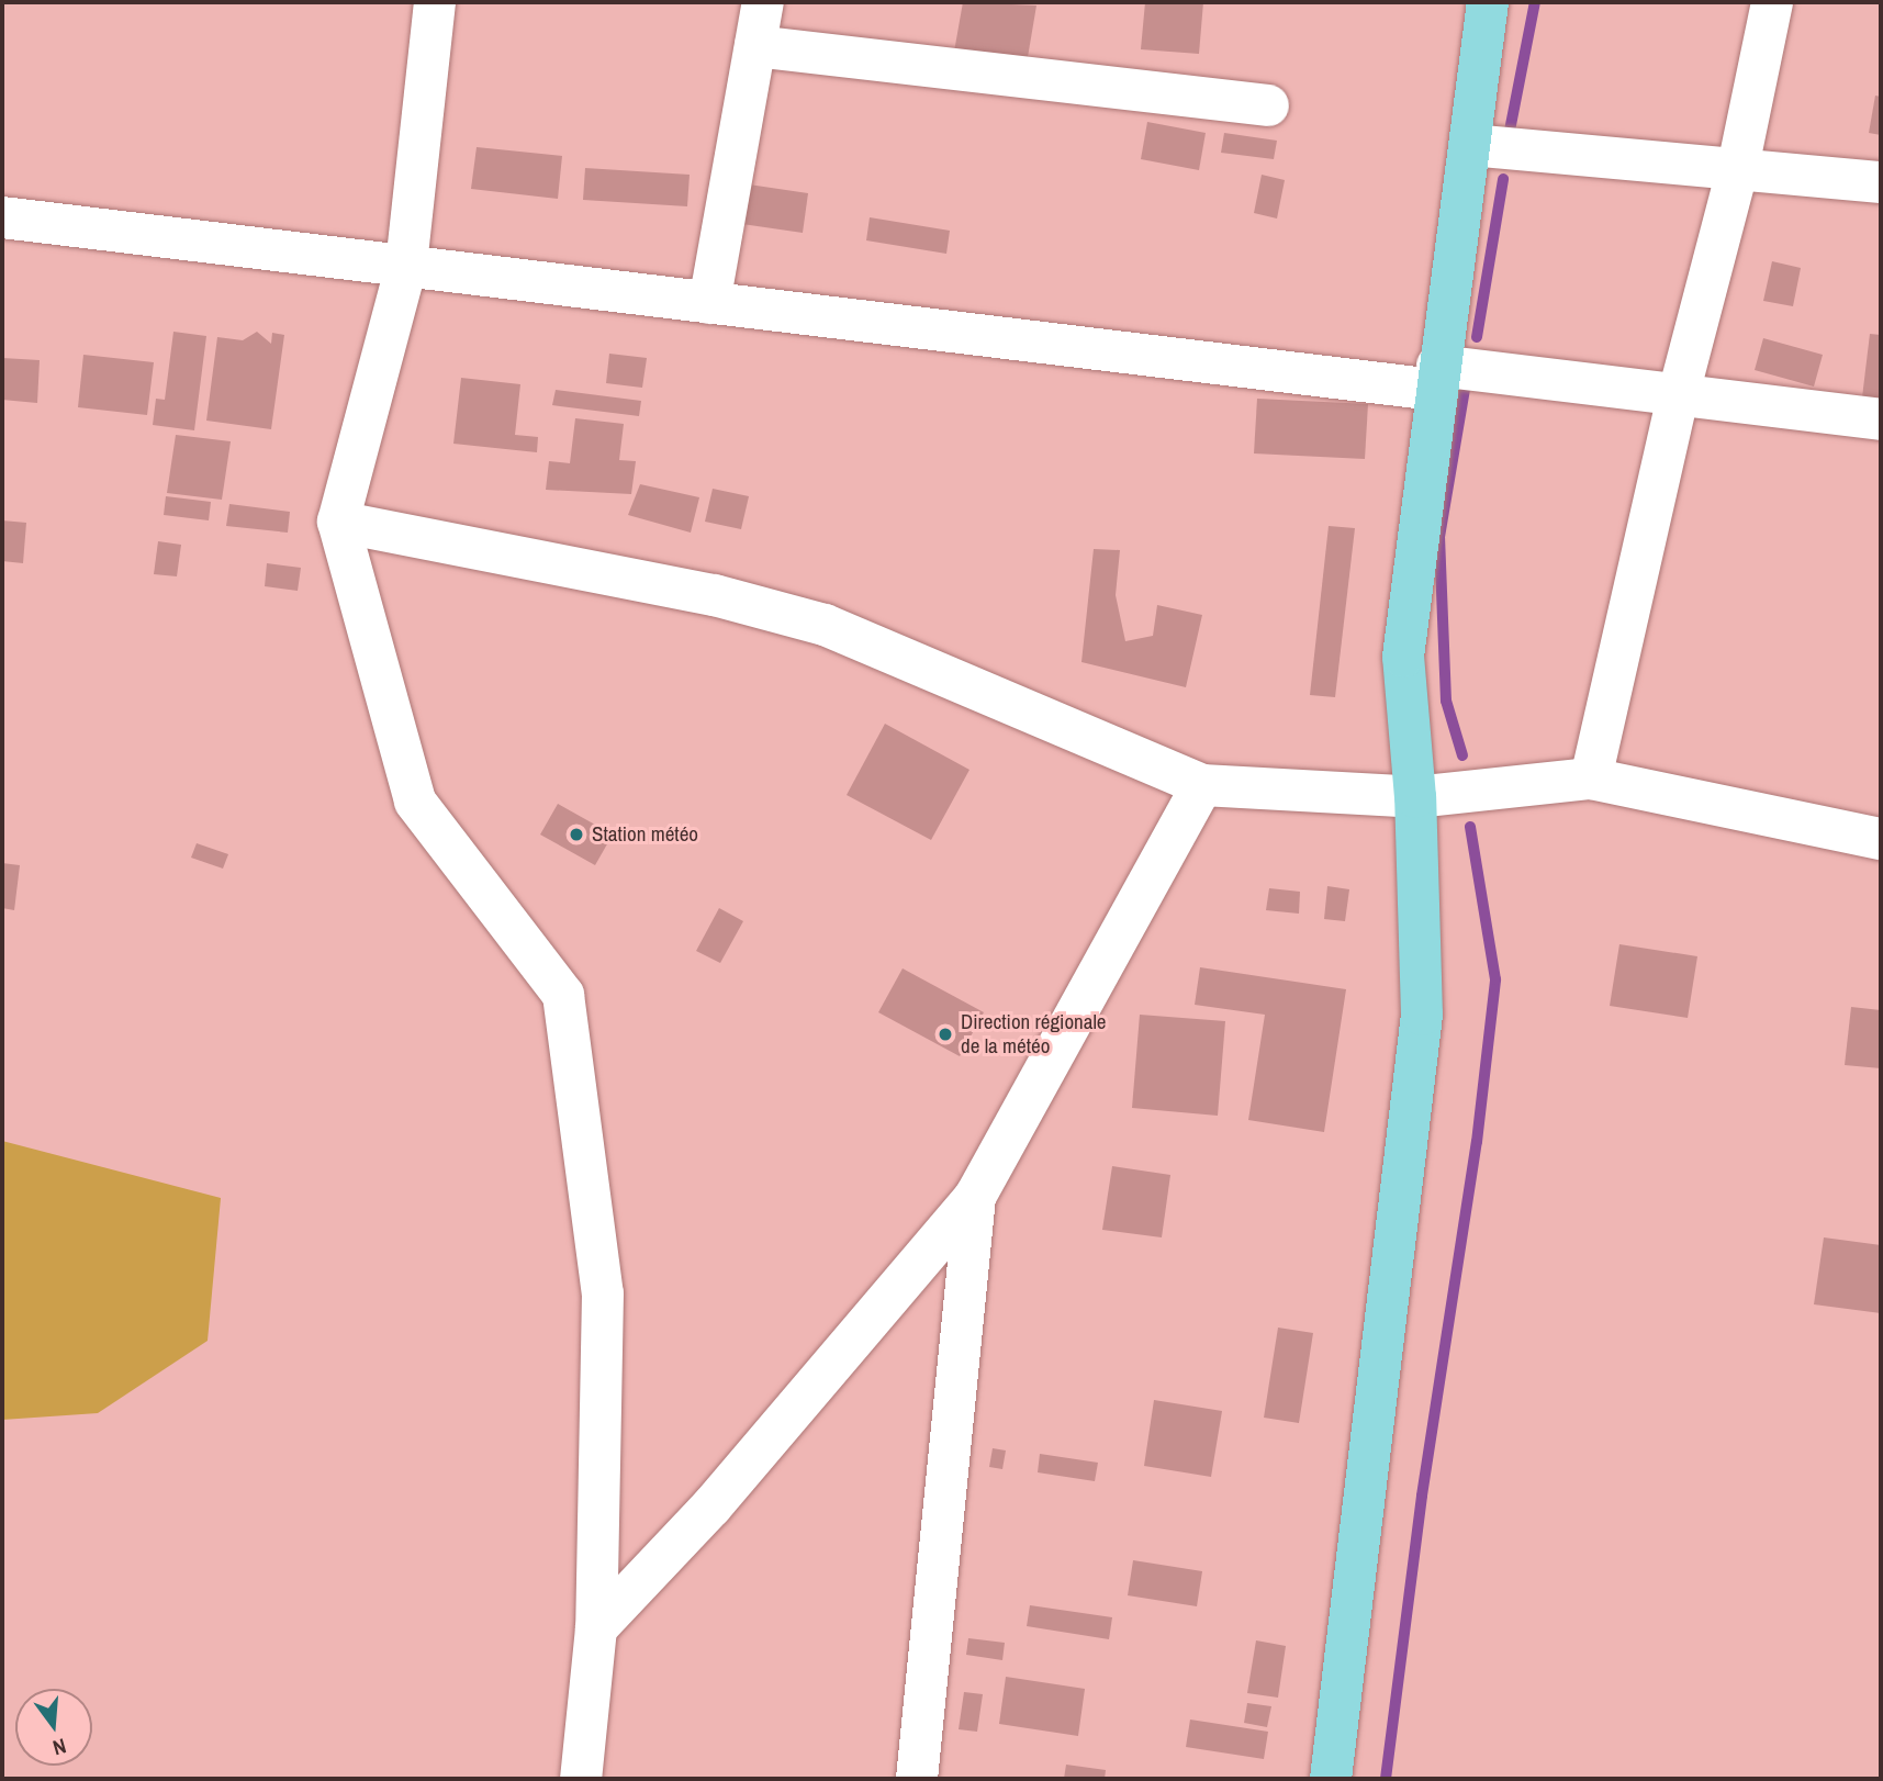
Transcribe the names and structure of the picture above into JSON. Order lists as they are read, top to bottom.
{
  "places": ["Station météo", "Direction régionale de la météo"],
  "north": "bottom"
}
